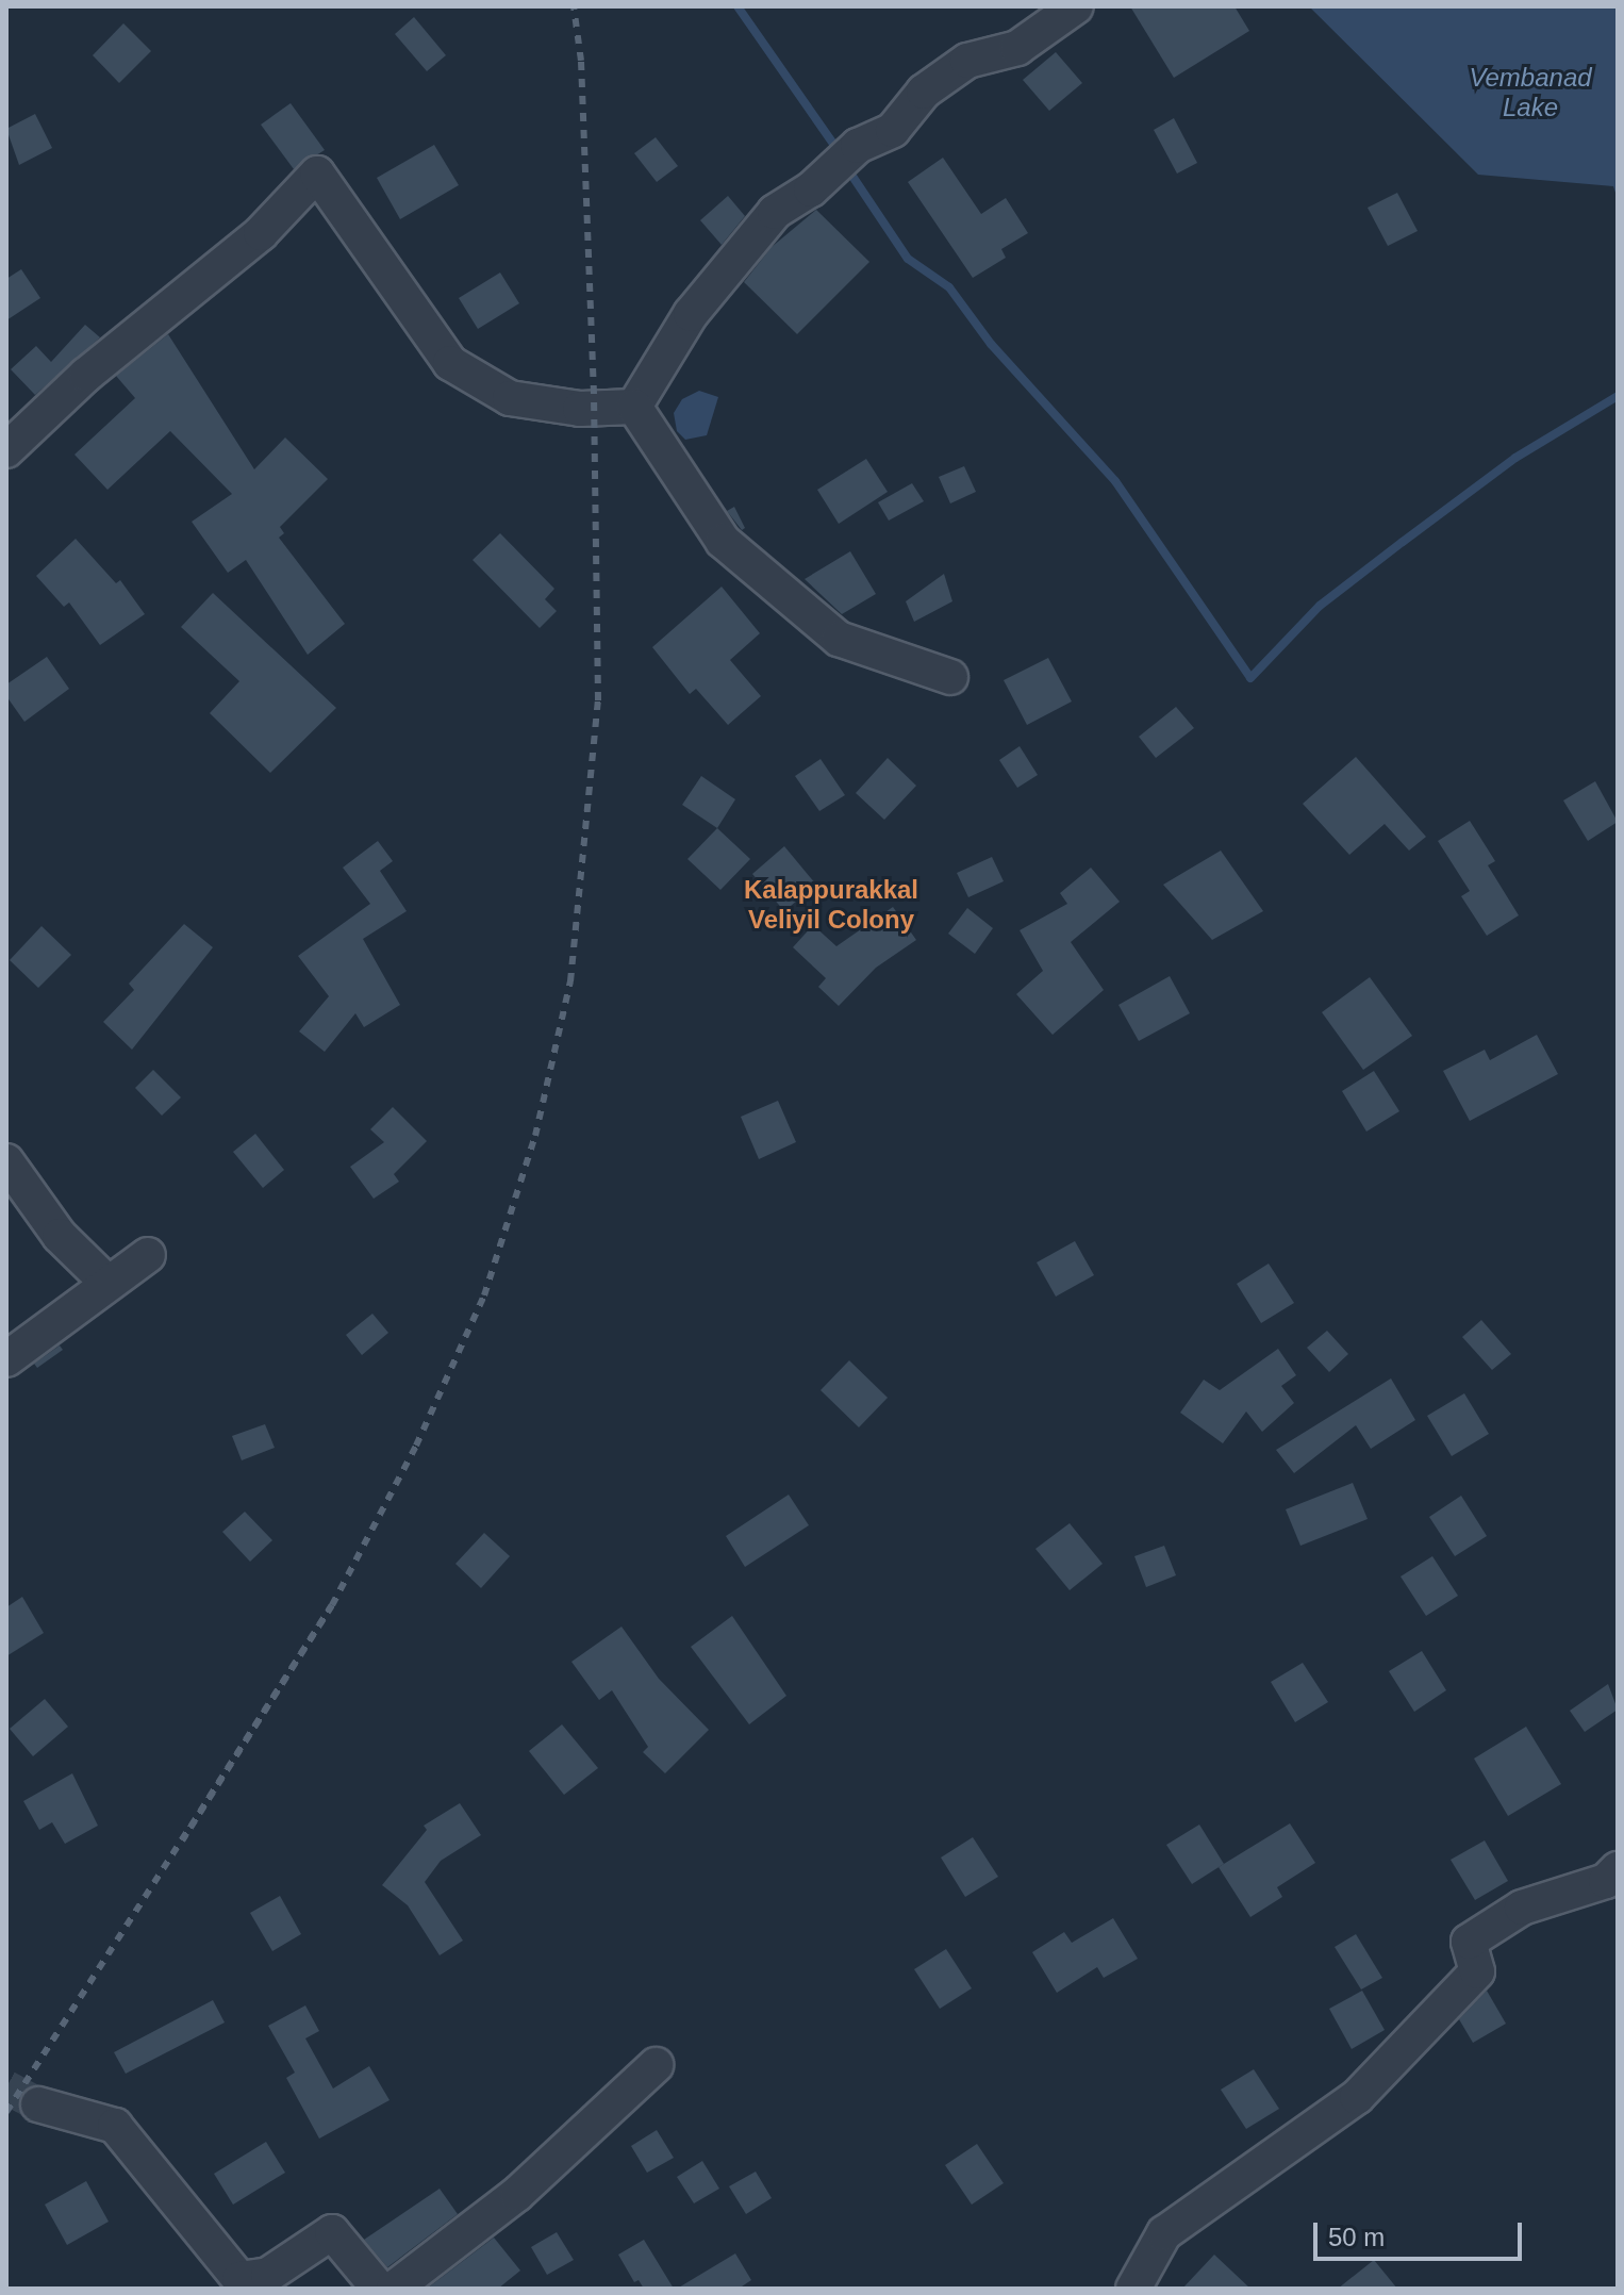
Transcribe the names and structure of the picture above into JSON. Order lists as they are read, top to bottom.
{
  "districts": ["Kalappurakkal Veliyil Colony"],
  "water": ["Vembanad Lake"],
  "scale_bar": "50 m"
}
